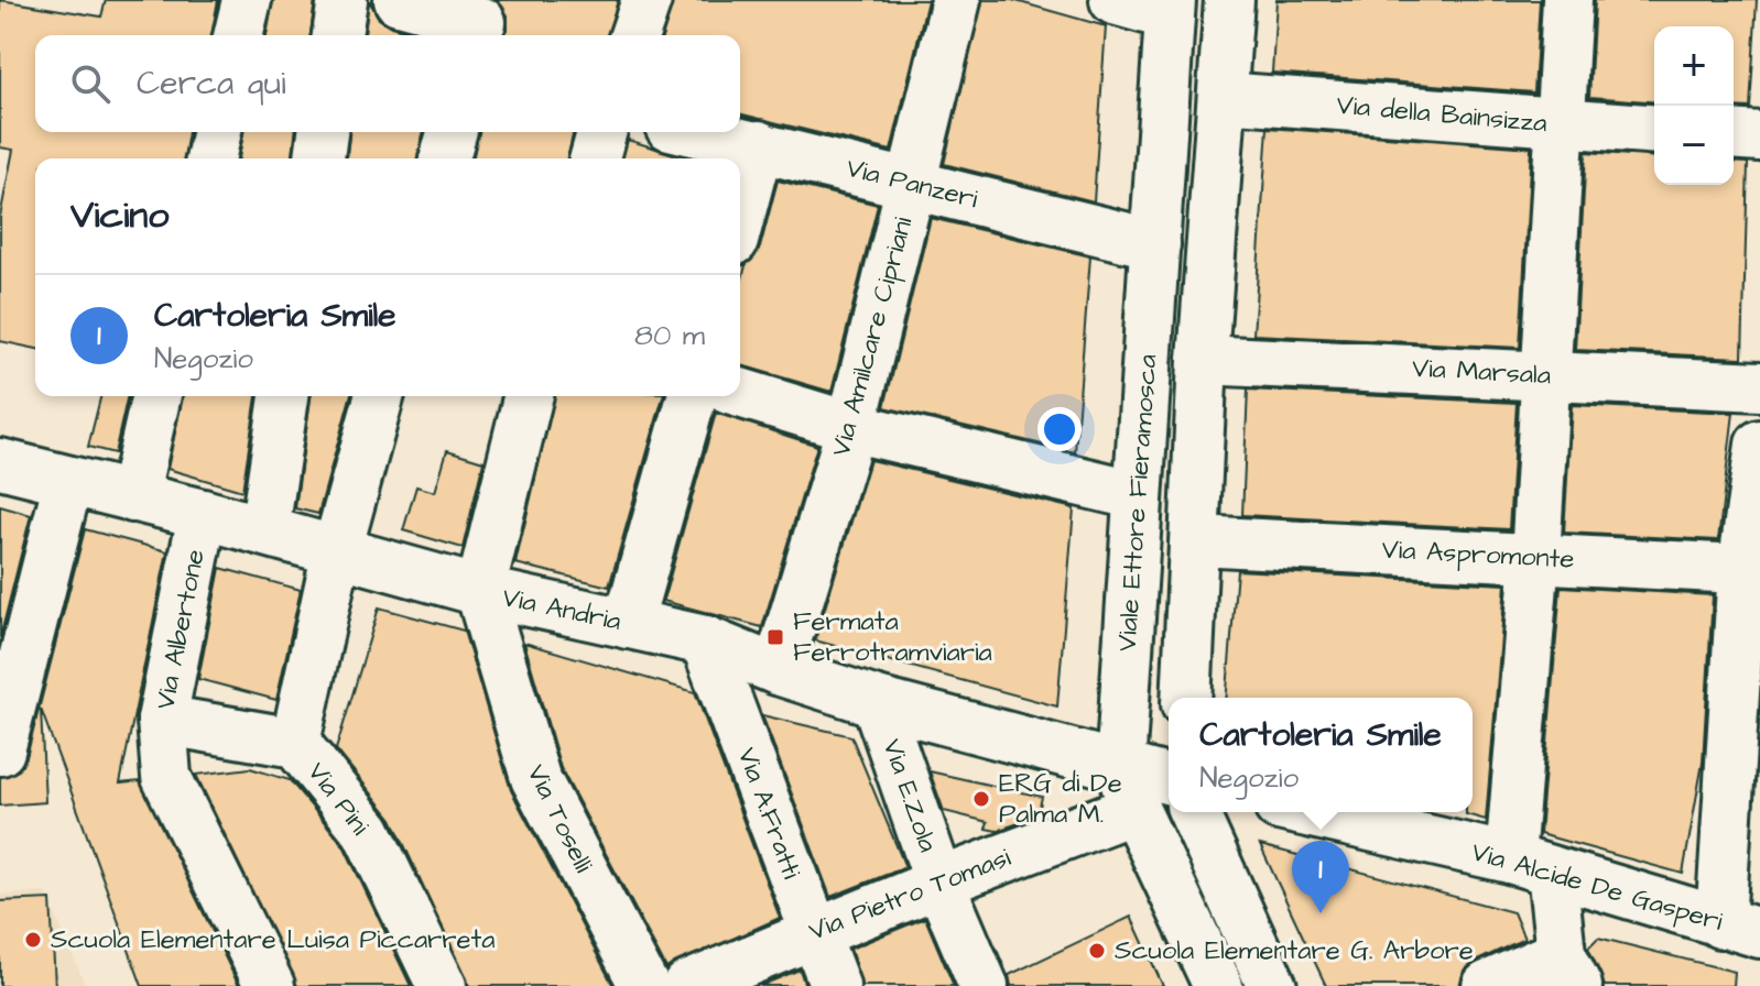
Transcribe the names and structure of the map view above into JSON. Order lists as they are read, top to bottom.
{
  "streets": {
    "street": [
      "Via della Bainsizza",
      "Via Panzeri",
      "Via Amilcare Cipriani",
      "Via Marsala",
      "Viale Ettore Fieramosca",
      "Via Aspromonte",
      "Via Andria",
      "Via Albertone",
      "Via E.Zola",
      "Via Pini",
      "Via A.Fratti",
      "Via Toselli",
      "Via Alcide De Gasperi",
      "Via Pietro Tomasi"
    ]
  },
  "crossings": [
    ["Via della Bainsizza", "Viale Ettore Fieramosca"],
    ["Via Panzeri", "Via Amilcare Cipriani"],
    ["Via Panzeri", "Viale Ettore Fieramosca"],
    ["Via Amilcare Cipriani", "Via Andria"],
    ["Via Marsala", "Viale Ettore Fieramosca"],
    ["Viale Ettore Fieramosca", "Via Aspromonte"],
    ["Viale Ettore Fieramosca", "Via Andria"],
    ["Viale Ettore Fieramosca", "Via Pietro Tomasi"],
    ["Via Andria", "Via Albertone"],
    ["Via Andria", "Via E.Zola"],
    ["Via Andria", "Via Pini"],
    ["Via Andria", "Via A.Fratti"],
    ["Via Andria", "Via Toselli"],
    ["Via Andria", "Via Pietro Tomasi"],
    ["Via E.Zola", "Via Pietro Tomasi"],
    ["Via A.Fratti", "Via Pietro Tomasi"]
  ],
  "places": {
    "transit": ["Fermata Ferrotramviaria"],
    "other": ["ERG di De Palma M.", "Scuola Elementare Luisa Piccarreta", "Scuola Elementare G. Arbore"]
  },
  "page": {
    "map_buttons": ["+", "−"],
    "search": "Cerca qui",
    "heading": "Vicino",
    "list": [
      {
        "mark": "1",
        "name": "Cartoleria Smile",
        "note": "Negozio",
        "value": "80 m"
      }
    ],
    "popup": ["Cartoleria Smile", "Negozio"],
    "pins": "1"
  }
}
